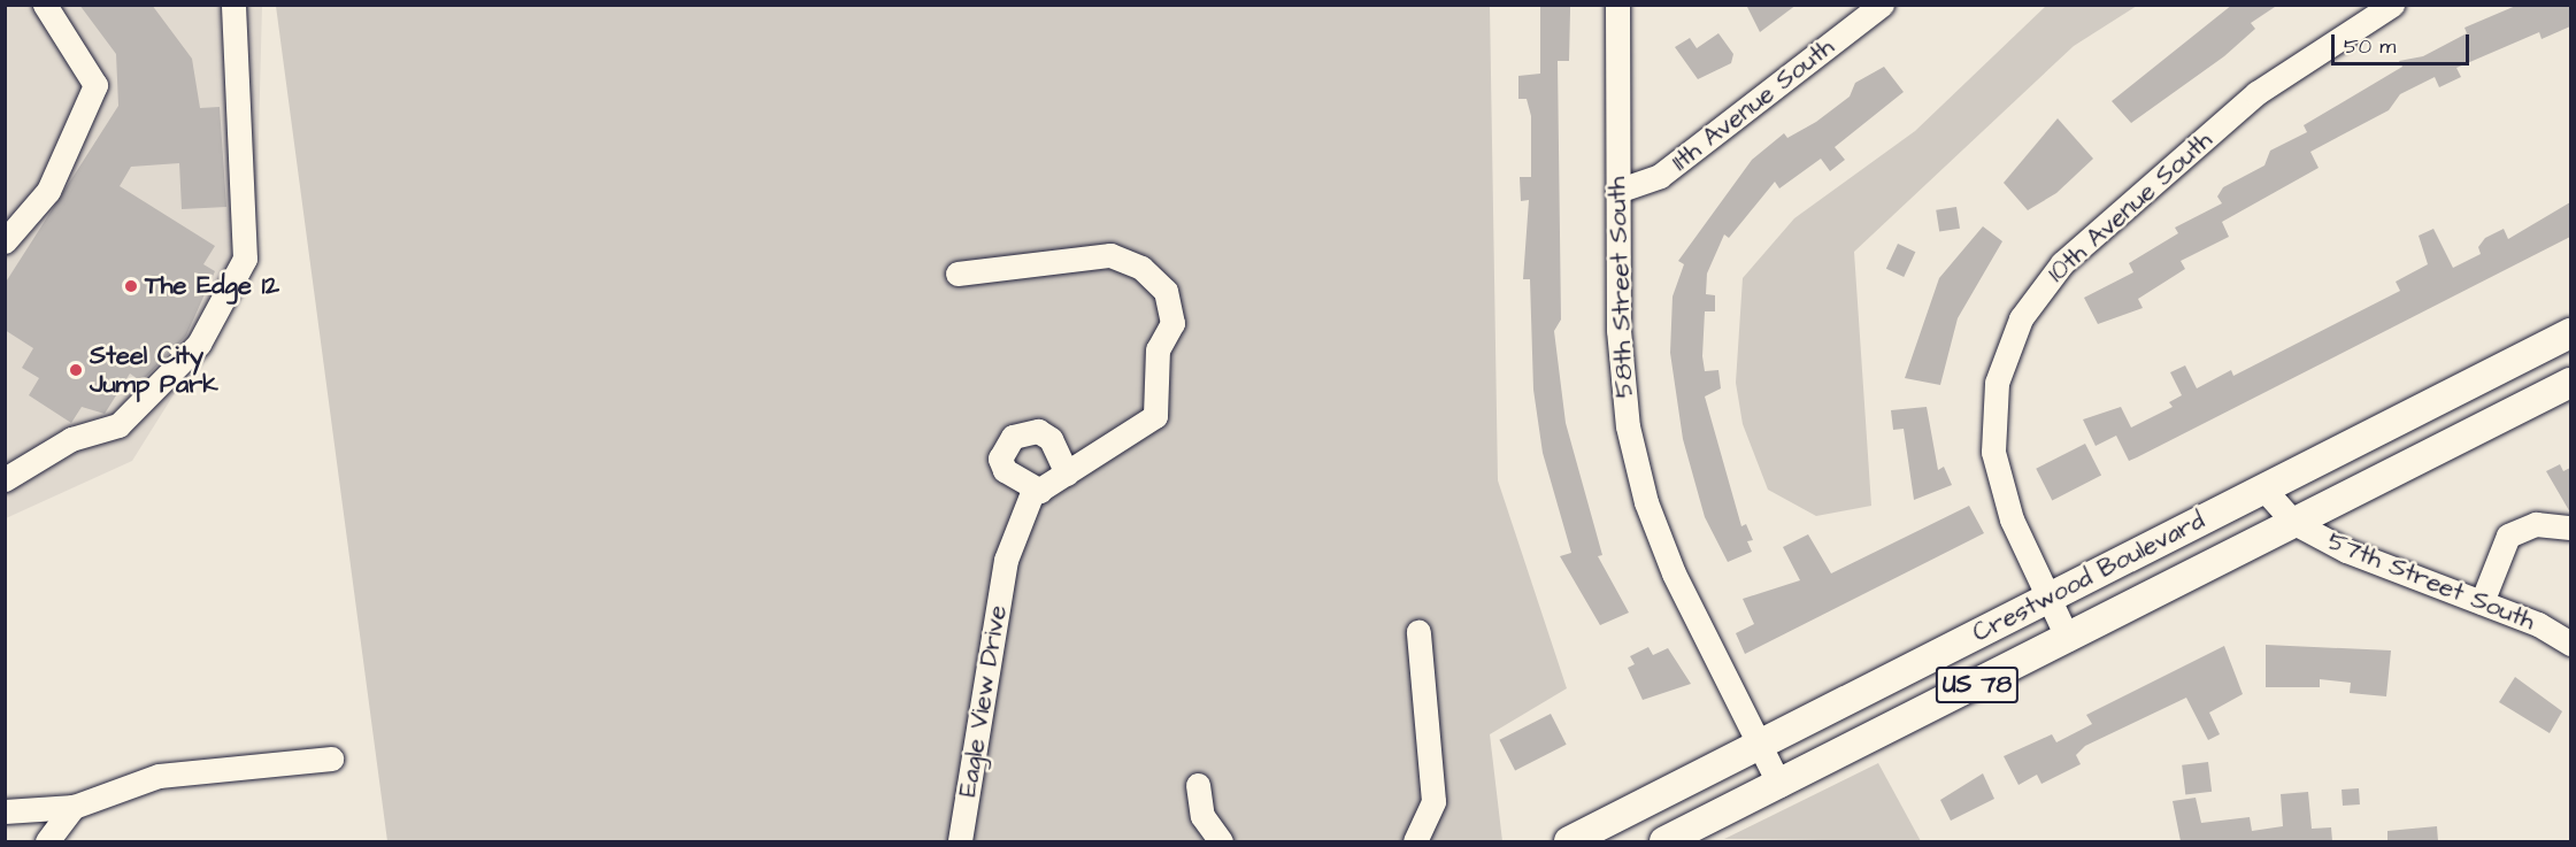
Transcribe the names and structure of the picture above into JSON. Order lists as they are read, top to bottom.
{
  "streets": {
    "main road": ["Crestwood Boulevard", "US 78"],
    "street": [
      "11th Avenue South",
      "10th Avenue South",
      "58th Street South",
      "57th Street South",
      "Eagle View Drive"
    ]
  },
  "crossings": [
    ["11th Avenue South", "58th Street South"],
    ["10th Avenue South", "Crestwood Boulevard"],
    ["58th Street South", "Crestwood Boulevard"],
    ["Crestwood Boulevard", "57th Street South"]
  ],
  "places": ["The Edge 12", "Steel City Jump Park"],
  "scale_bar": "50 m"
}
